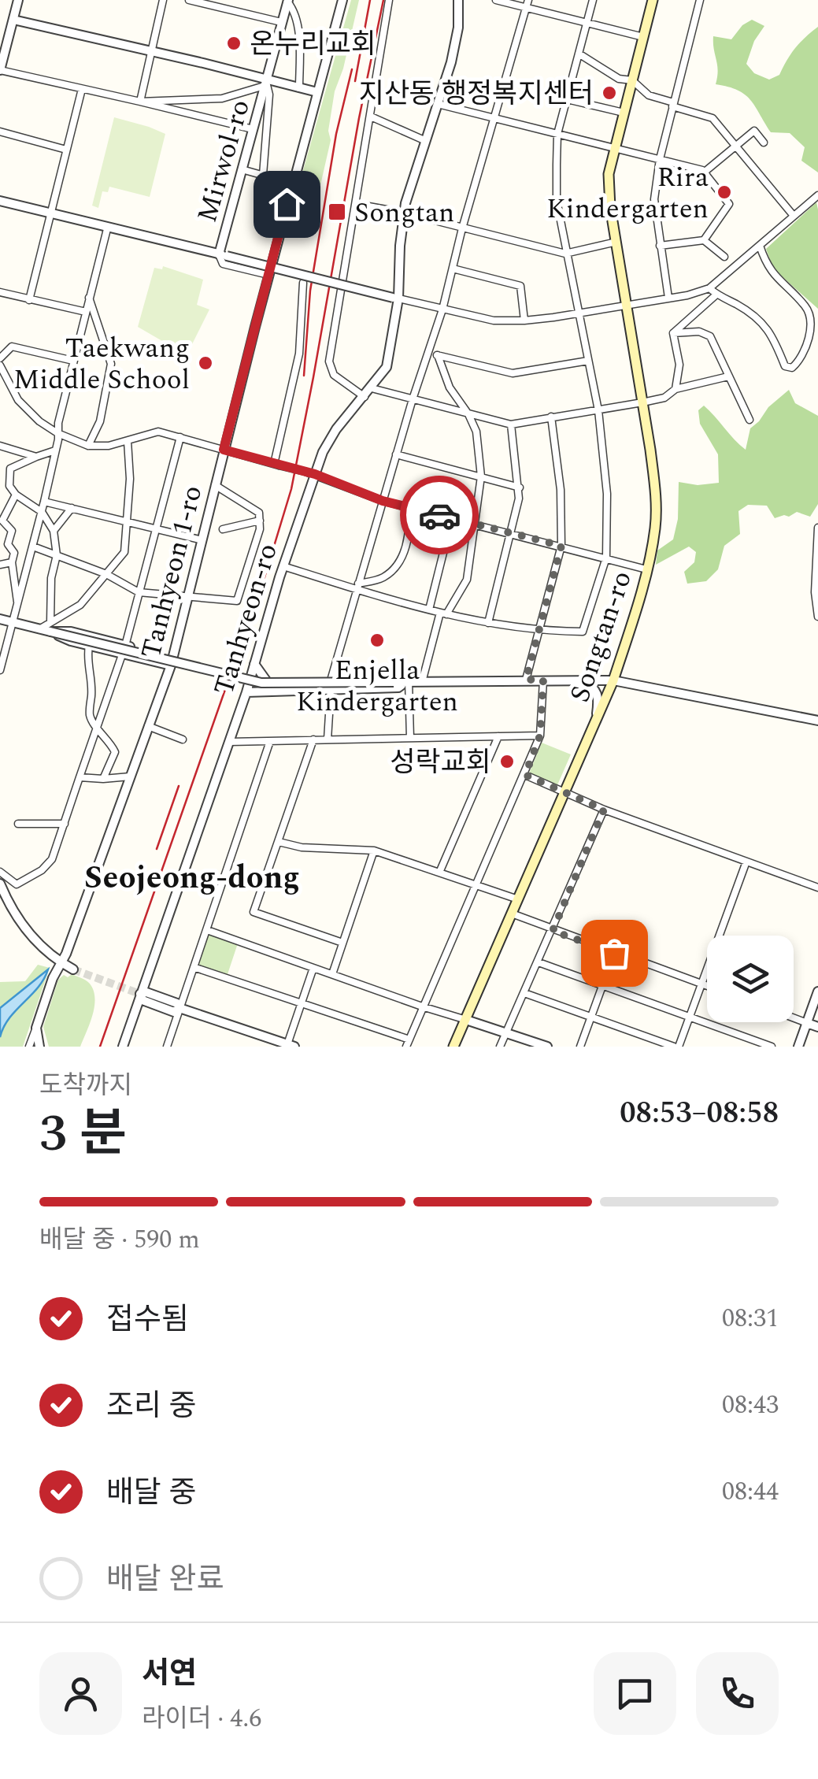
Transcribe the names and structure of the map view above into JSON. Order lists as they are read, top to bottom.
{
  "streets": {
    "main road": ["Songtan-ro"],
    "street": ["Mirwol-ro", "Tanhyeon 1-ro", "Tanhyeon-ro"]
  },
  "crossings": [
    ["Mirwol-ro", "Tanhyeon 1-ro"]
  ],
  "districts": ["Seojeong-dong"],
  "places": {
    "other": [
      "온누리교회",
      "지산동 행정복지센터",
      "Rira Kindergarten",
      "Taekwang Middle School",
      "Enjella Kindergarten",
      "성락교회"
    ],
    "transit": ["Songtan"]
  },
  "page": {
    "heading": ["3 분", "도착까지", "08:53–08:58"],
    "panel": ["서연", "라이더 · 4.6"],
    "bar": "배달 중 · 590 m",
    "list": [
      ["접수됨", "08:31"],
      ["조리 중", "08:43"],
      ["배달 중", "08:44"],
      "배달 완료"
    ]
  }
}
